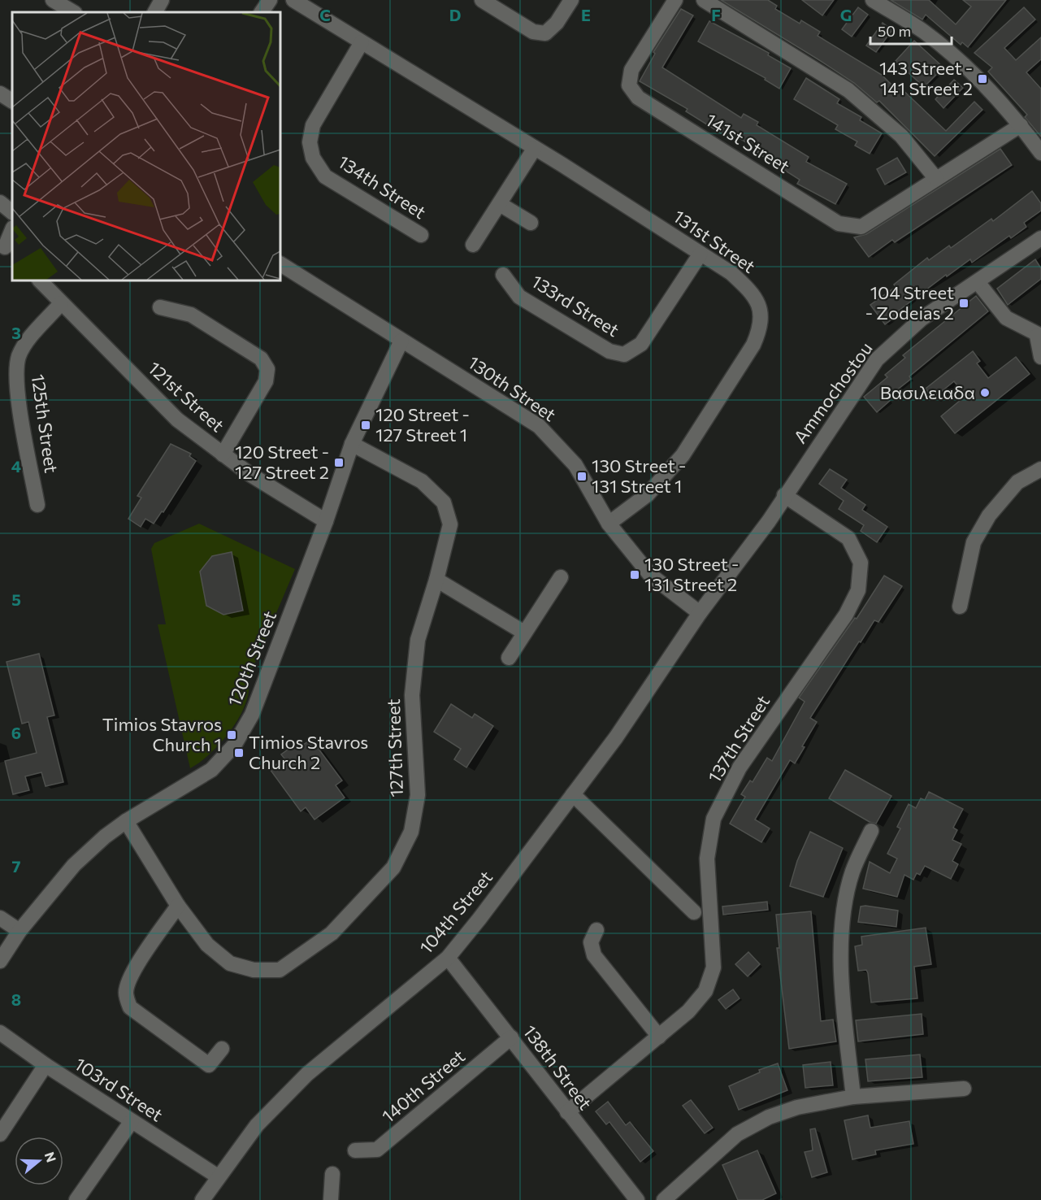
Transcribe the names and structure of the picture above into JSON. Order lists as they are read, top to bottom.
{
  "streets": {
    "street": [
      "141st Street",
      "134th Street",
      "131st Street",
      "133rd Street",
      "130th Street",
      "Ammochostou",
      "121st Street",
      "125th Street",
      "120th Street",
      "137th Street",
      "127th Street",
      "104th Street",
      "138th Street",
      "140th Street",
      "103rd Street"
    ]
  },
  "crossings": [
    ["134th Street", "131st Street"],
    ["131st Street", "133rd Street"],
    ["131st Street", "130th Street"],
    ["130th Street", "Ammochostou"],
    ["130th Street", "120th Street"],
    ["130th Street", "104th Street"],
    ["Ammochostou", "137th Street"],
    ["Ammochostou", "104th Street"],
    ["121st Street", "125th Street"],
    ["121st Street", "120th Street"],
    ["120th Street", "127th Street"],
    ["137th Street", "138th Street"],
    ["104th Street", "138th Street"],
    ["104th Street", "103rd Street"],
    ["138th Street", "140th Street"]
  ],
  "places": {
    "transit": [
      "143 Street - 141 Street 2",
      "104 Street - Zodeias 2",
      "120 Street - 127 Street 1",
      "120 Street - 127 Street 2",
      "130 Street - 131 Street 1",
      "130 Street - 131 Street 2",
      "Timios Stavros Church 1",
      "Timios Stavros Church 2"
    ],
    "other": ["Βασιλειαδα"]
  },
  "scale_bar": "50 m",
  "north": "right",
  "grid": {
    "columns": [
      "C",
      "D",
      "E",
      "F",
      "G"
    ],
    "rows": [
      "3",
      "4",
      "5",
      "6",
      "7",
      "8"
    ]
  }
}
